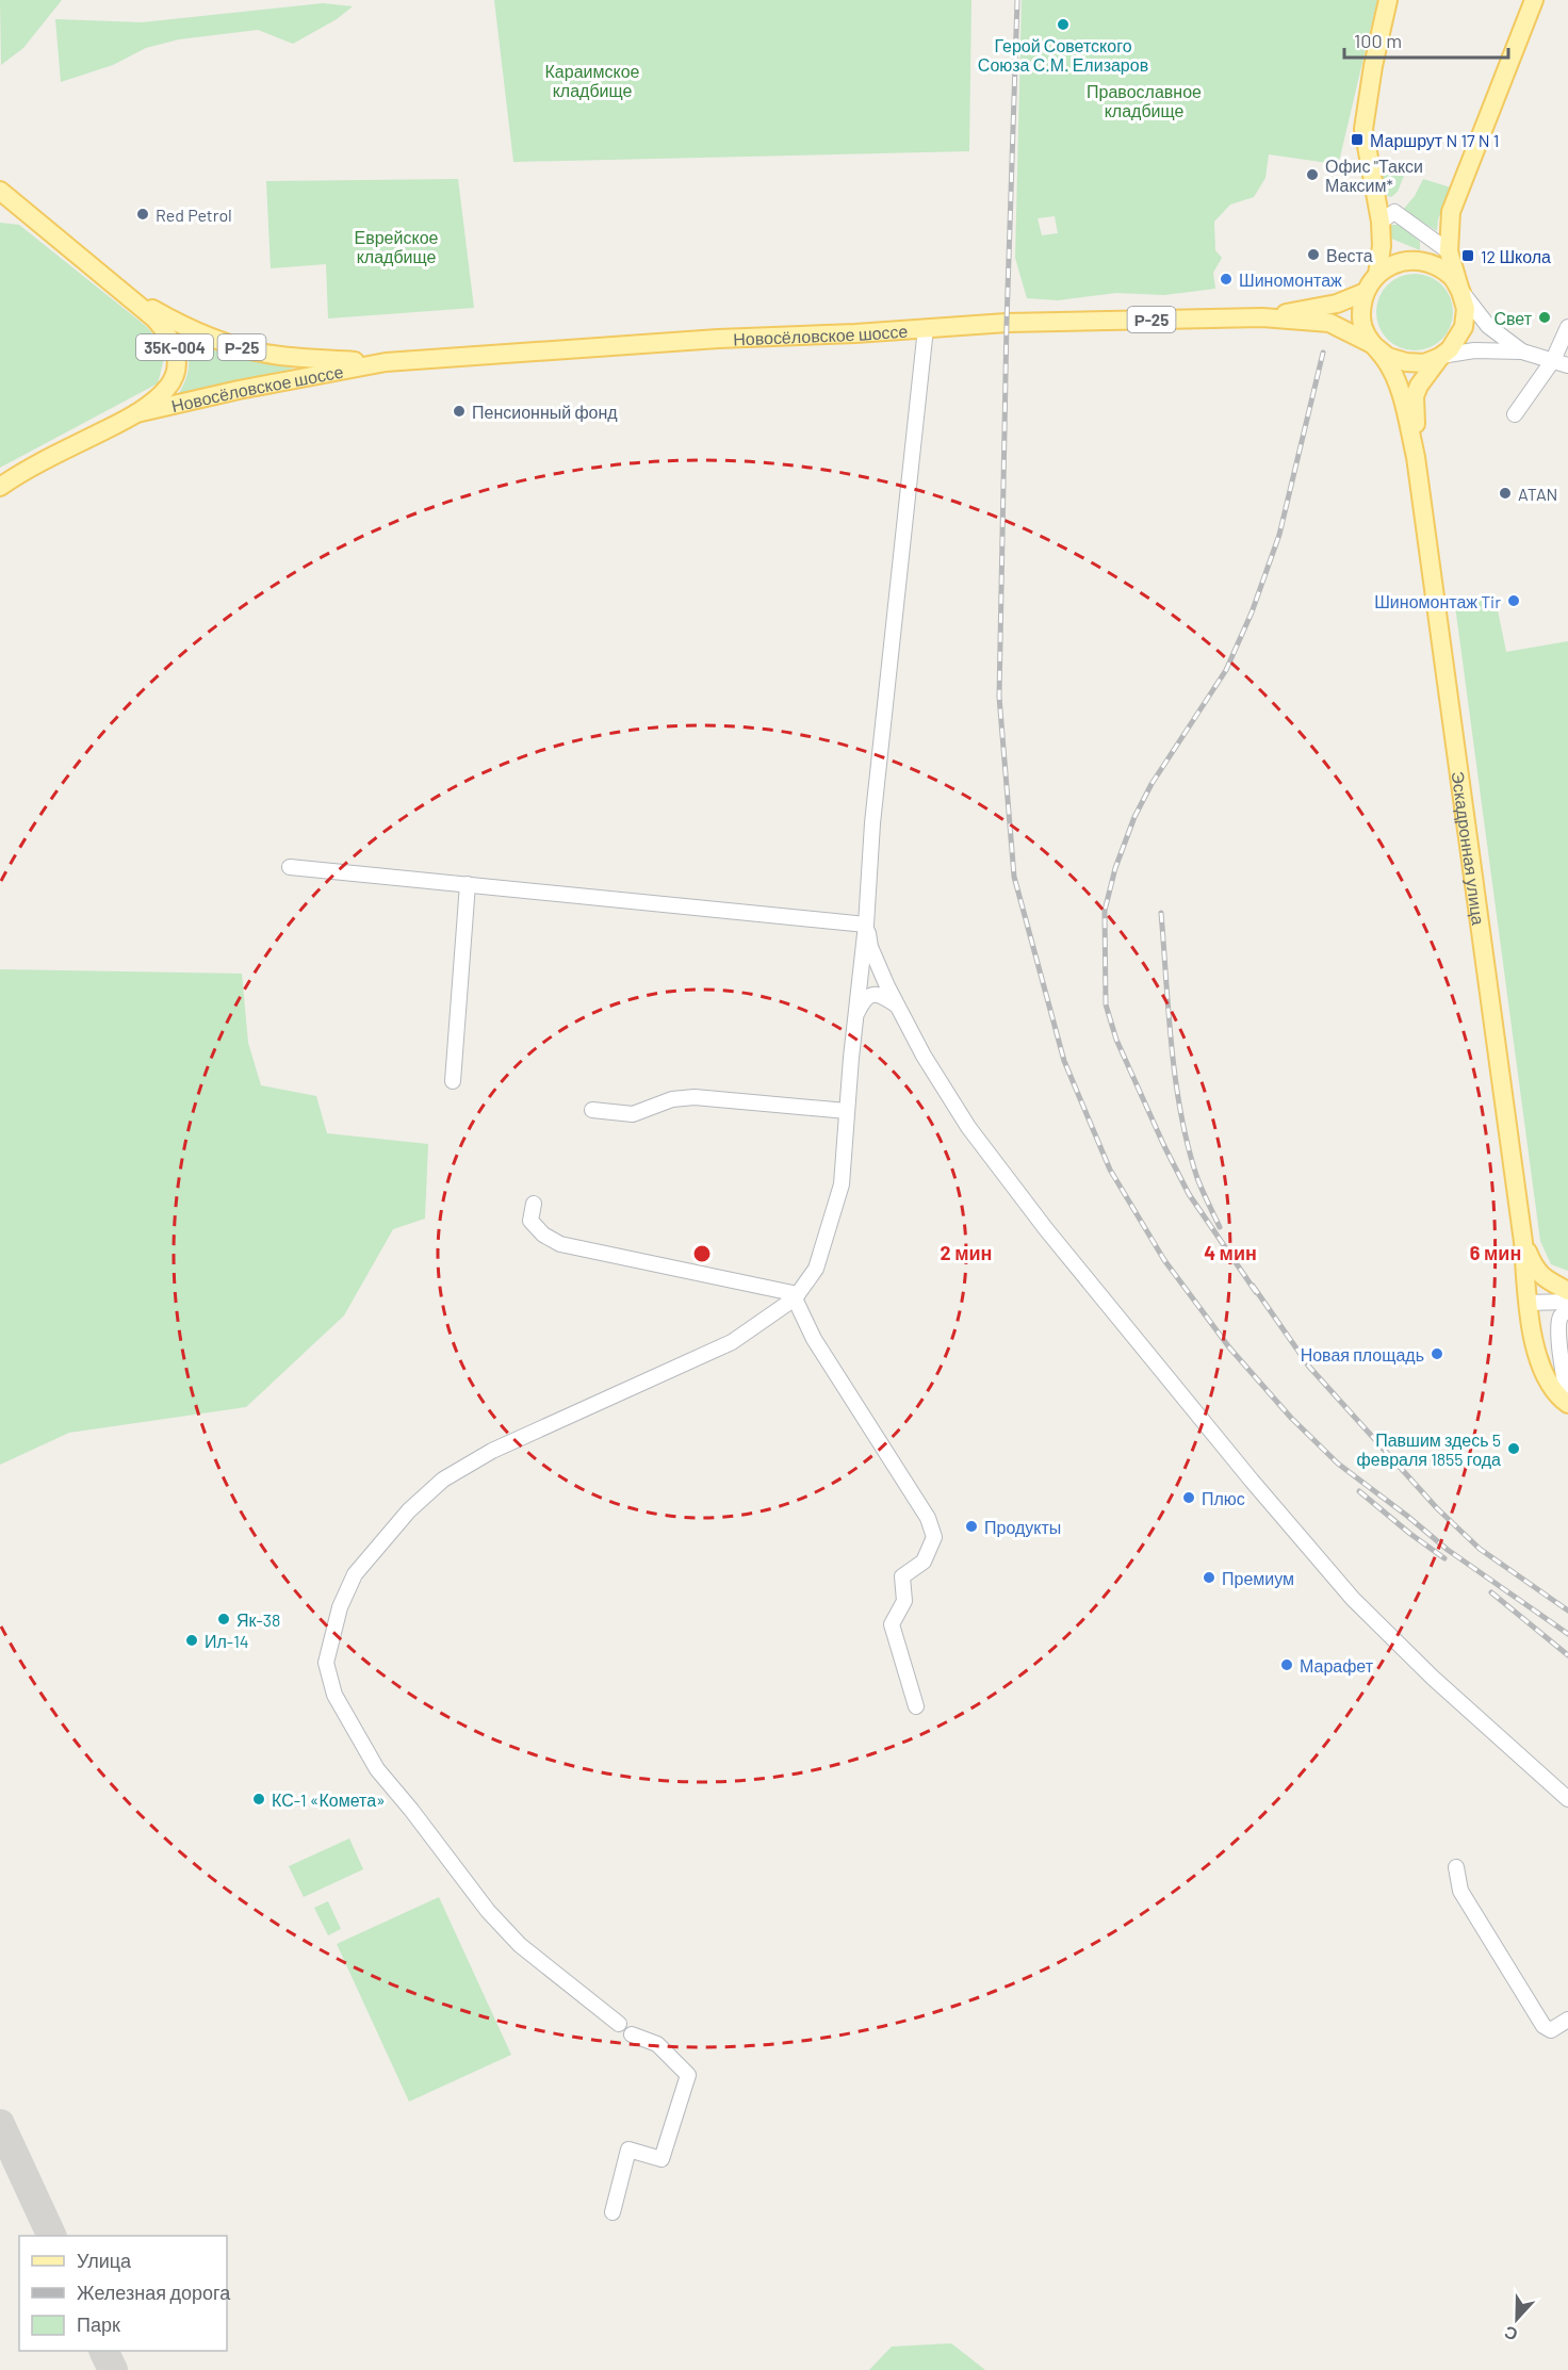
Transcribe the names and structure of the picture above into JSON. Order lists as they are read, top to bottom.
{
  "streets": {
    "main road": [
      "Р-25",
      "Новосёловское шоссе",
      "35К-004",
      "Эскадронная улица"
    ]
  },
  "crossings": [
    ["Новосёловское шоссе", "35К-004"]
  ],
  "parks": ["Караимское кладбище", "Православное кладбище", "Еврейское кладбище"],
  "places": {
    "other": [
      "Герой Советского Союза С.М. Елизаров",
      "Офис \"Такси Максим*",
      "Red Petrol",
      "Веста",
      "Шиномонтаж",
      "Свет",
      "Пенсионный фонд",
      "ATAN",
      "Шиномонтаж Tir",
      "Новая площадь",
      "Павшим здесь 5 февраля 1855 года",
      "Плюс",
      "Продукты",
      "Премиум",
      "Як-38",
      "Ил-14",
      "Марафет",
      "КС-1 «Комета»"
    ],
    "transit": ["Маршрут N 17 N 1", "12 Школа"]
  },
  "legend": ["Улица", "Железная дорога", "Парк"],
  "scale_bar": "100 m",
  "north": "bottom",
  "rings": ["2 мин", "4 мин", "6 мин"]
}
